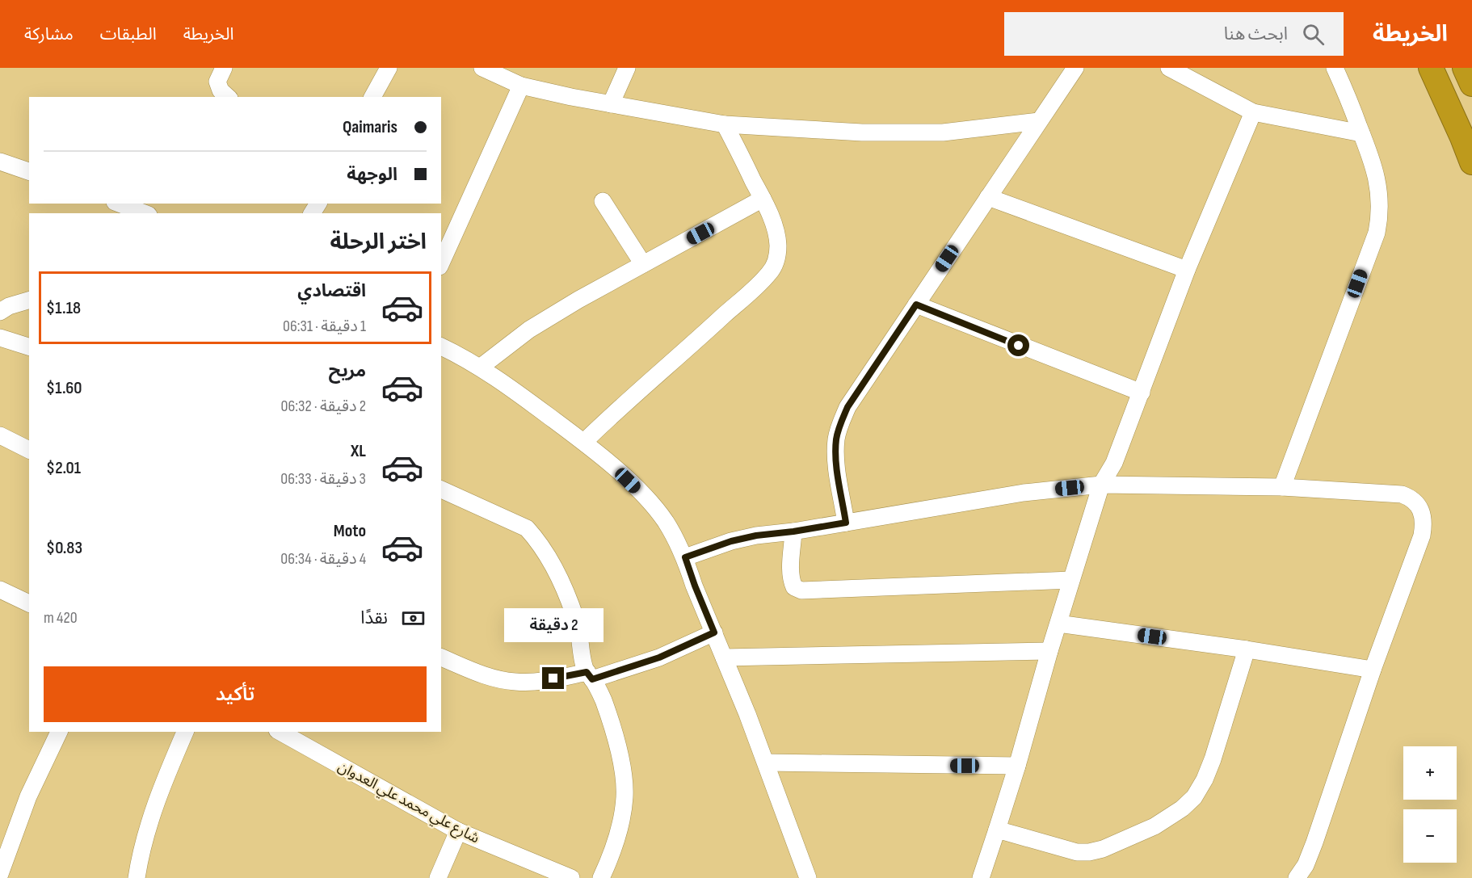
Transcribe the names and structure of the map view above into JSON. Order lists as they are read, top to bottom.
{
  "streets": {
    "street": ["شارع علي محمد علي العدوان"]
  },
  "page": {
    "header": "الخريطة",
    "search": "ابحث هنا",
    "nav": ["الخريطة", "الطبقات", "مشاركة"],
    "banner": ["Qaimaris", "الوجهة"],
    "heading": "اختر الرحلة",
    "list": [
      {
        "name": "اقتصادي",
        "note": "1 دقيقة · 06:31",
        "value": "$1.18"
      },
      {
        "name": "مريح",
        "note": "2 دقيقة · 06:32",
        "value": "$1.60"
      },
      {
        "name": "XL",
        "note": "3 دقيقة · 06:33",
        "value": "$2.01"
      },
      {
        "name": "Moto",
        "note": "4 دقيقة · 06:34",
        "value": "$0.83"
      }
    ],
    "pay": ["نقدًا", "420 m"],
    "bubble": "2 دقيقة",
    "buttons": "تأكيد",
    "map_buttons": ["+", "−"]
  }
}
